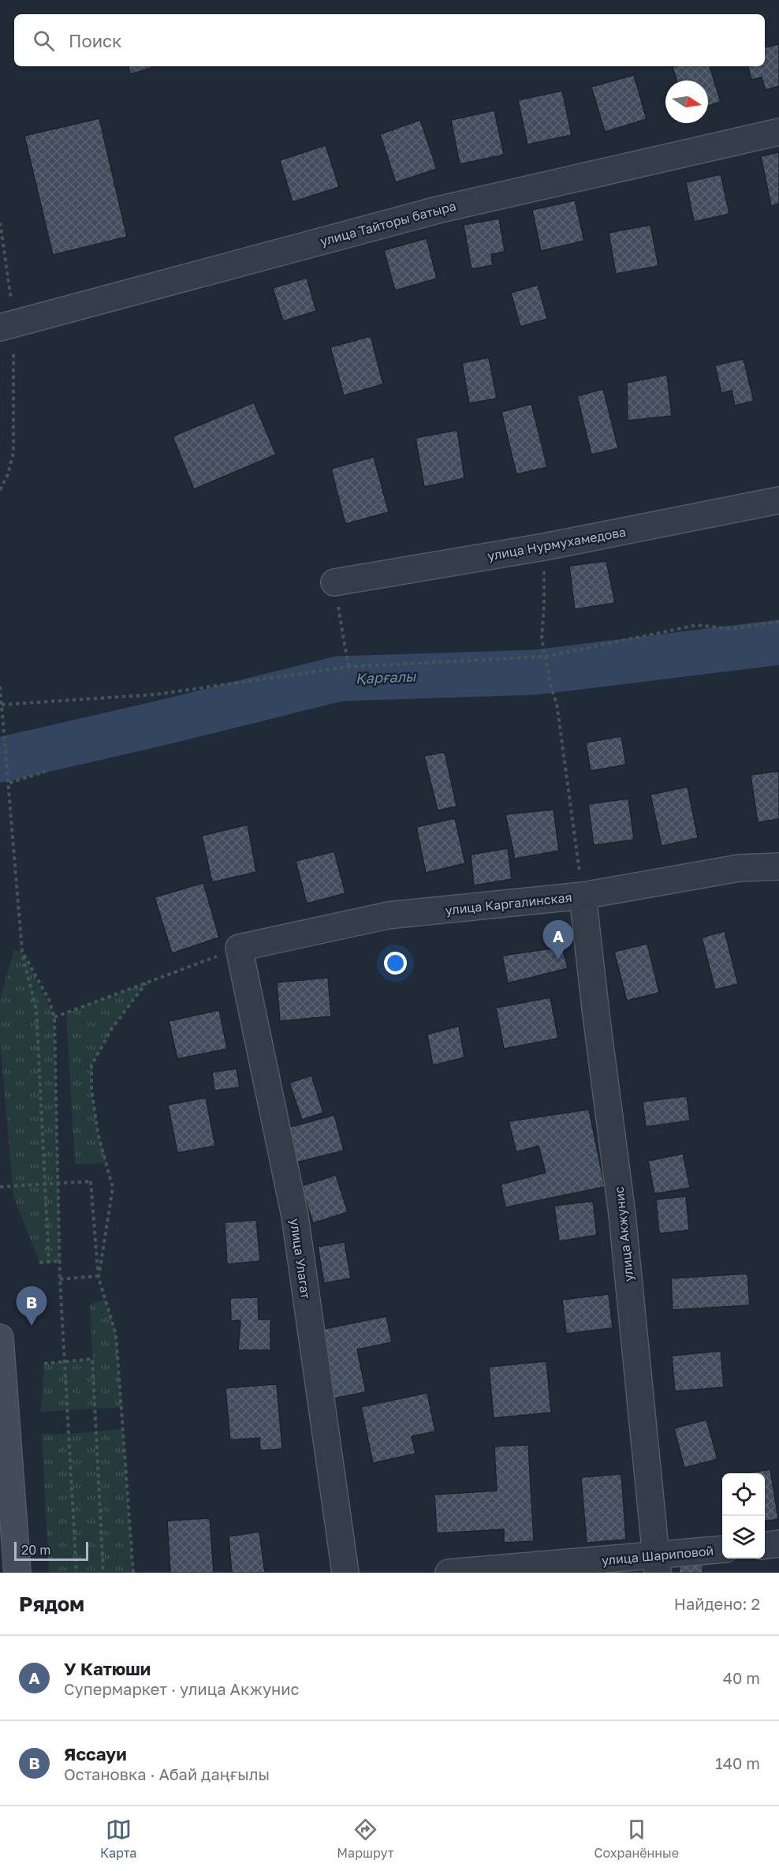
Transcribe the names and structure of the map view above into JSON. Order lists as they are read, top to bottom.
{
  "streets": {
    "street": [
      "улица Тайторы батыра",
      "улица Нурмухамедова",
      "улица Каргалинская",
      "улица Акжунис",
      "улица Улагат",
      "улица Шариповой"
    ]
  },
  "crossings": [
    ["улица Каргалинская", "улица Акжунис"],
    ["улица Каргалинская", "улица Улагат"],
    ["улица Акжунис", "улица Шариповой"]
  ],
  "water": ["Қарғалы"],
  "scale_bar": "20 m",
  "north": "right",
  "page": {
    "search": "Поиск",
    "pins": ["A", "B"],
    "scale": "20 m",
    "heading": ["Рядом", "Найдено: 2"],
    "list": [
      {
        "mark": "A",
        "name": "У Катюши",
        "note": "Супермаркет · улица Акжунис",
        "value": "40 m"
      },
      {
        "mark": "B",
        "name": "Яссауи",
        "note": "Остановка · Абай даңғылы",
        "value": "140 m"
      }
    ],
    "nav": ["Карта", "Маршрут", "Сохранённые"]
  }
}
